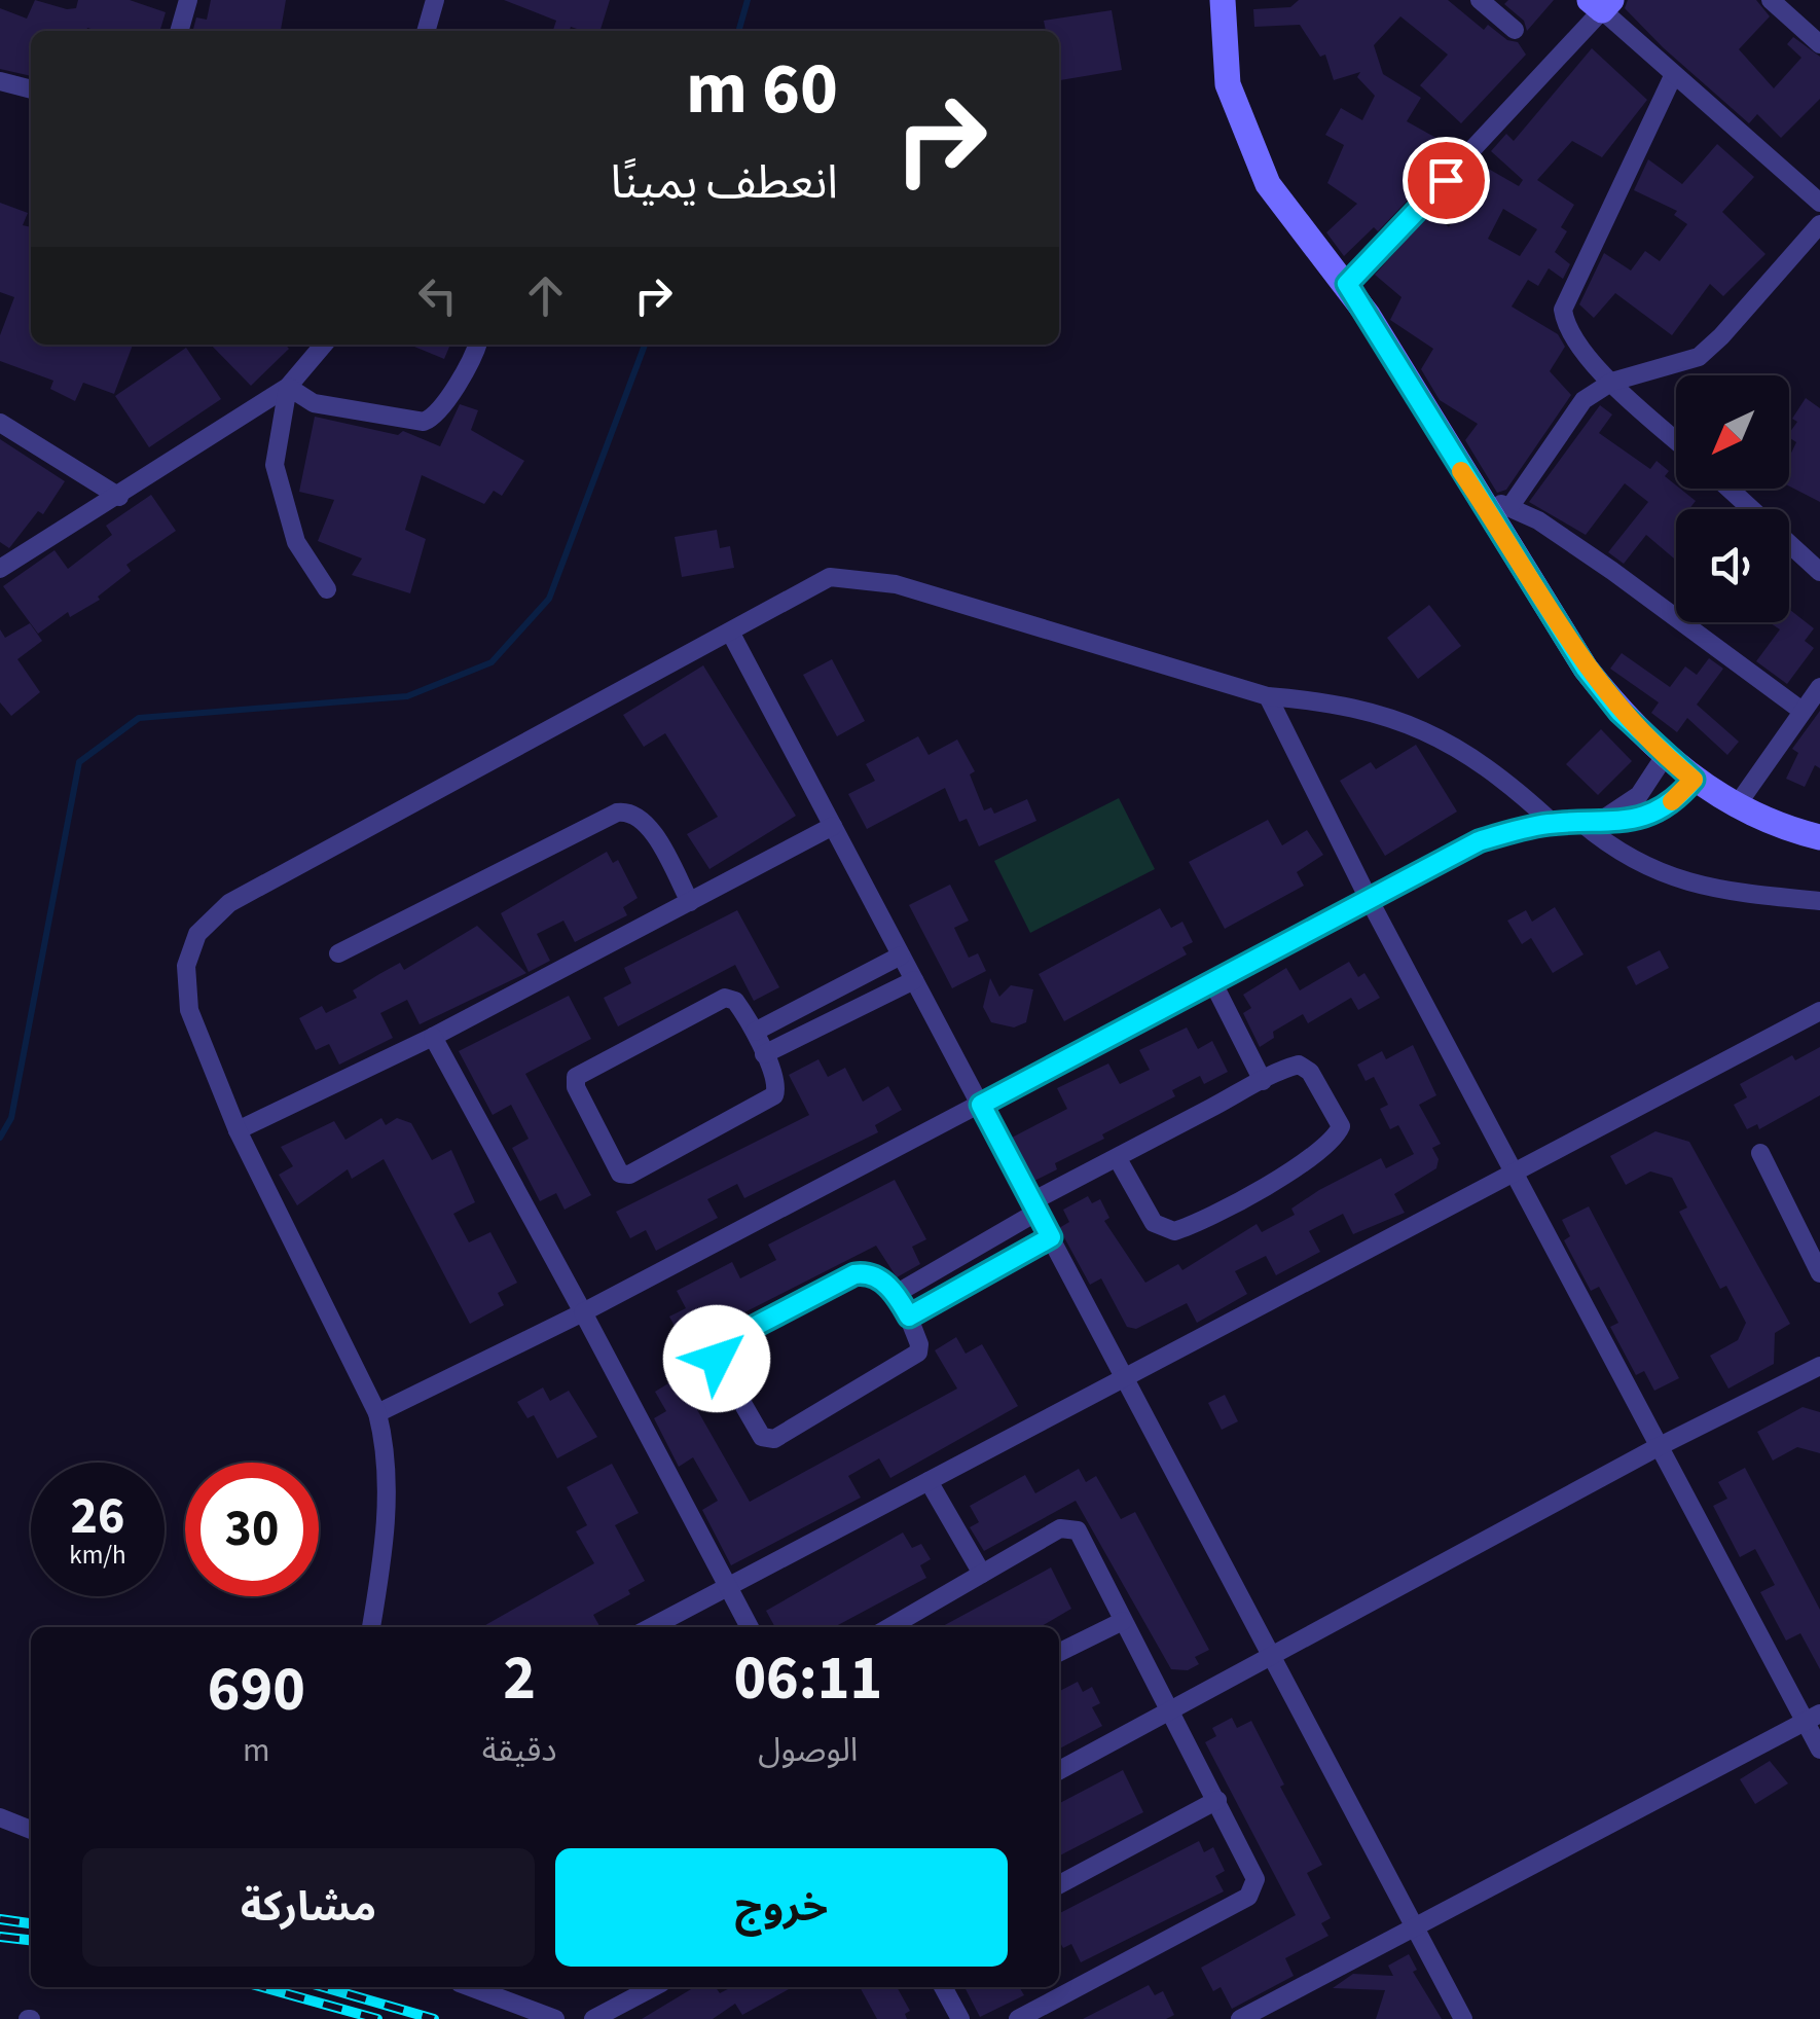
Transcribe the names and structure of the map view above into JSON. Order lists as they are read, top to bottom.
{
  "north": "bottom left",
  "page": {
    "turn": ["60 m", "انعطف يمينًا"],
    "speed": "26 km/h",
    "limit": "30",
    "eta": [
      "06:11",
      "الوصول",
      "2",
      "دقيقة",
      "690",
      "m"
    ],
    "buttons": ["خروج", "مشاركة"]
  }
}
